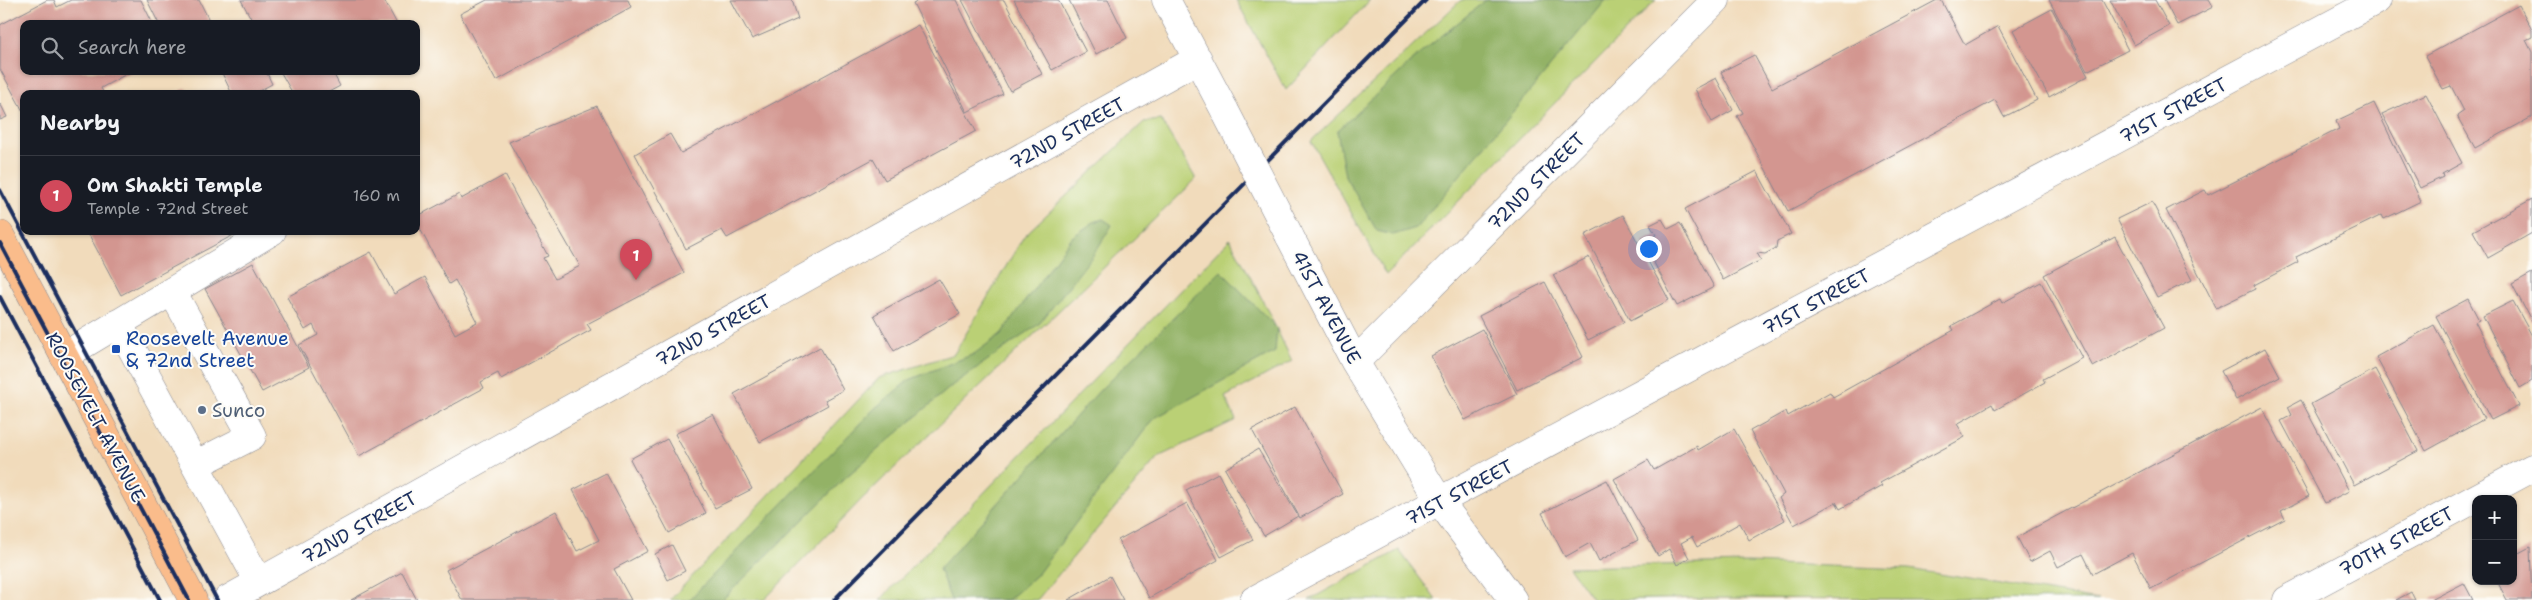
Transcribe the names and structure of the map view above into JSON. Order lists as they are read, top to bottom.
{
  "streets": {
    "main road": ["ROOSEVELT AVENUE"],
    "street": [
      "71ST STREET",
      "72ND STREET",
      "41ST AVENUE",
      "70TH STREET"
    ]
  },
  "crossings": [
    ["71ST STREET", "41ST AVENUE"],
    ["72ND STREET", "41ST AVENUE"]
  ],
  "places": {
    "transit": ["Roosevelt Avenue & 72nd Street"],
    "other": ["Sunco"]
  },
  "page": {
    "search": "Search here",
    "heading": "Nearby",
    "list": [
      {
        "mark": "1",
        "name": "Om Shakti Temple",
        "note": "Temple · 72nd Street",
        "value": "160 m"
      }
    ],
    "pins": "1",
    "map_buttons": ["+", "−"]
  }
}
